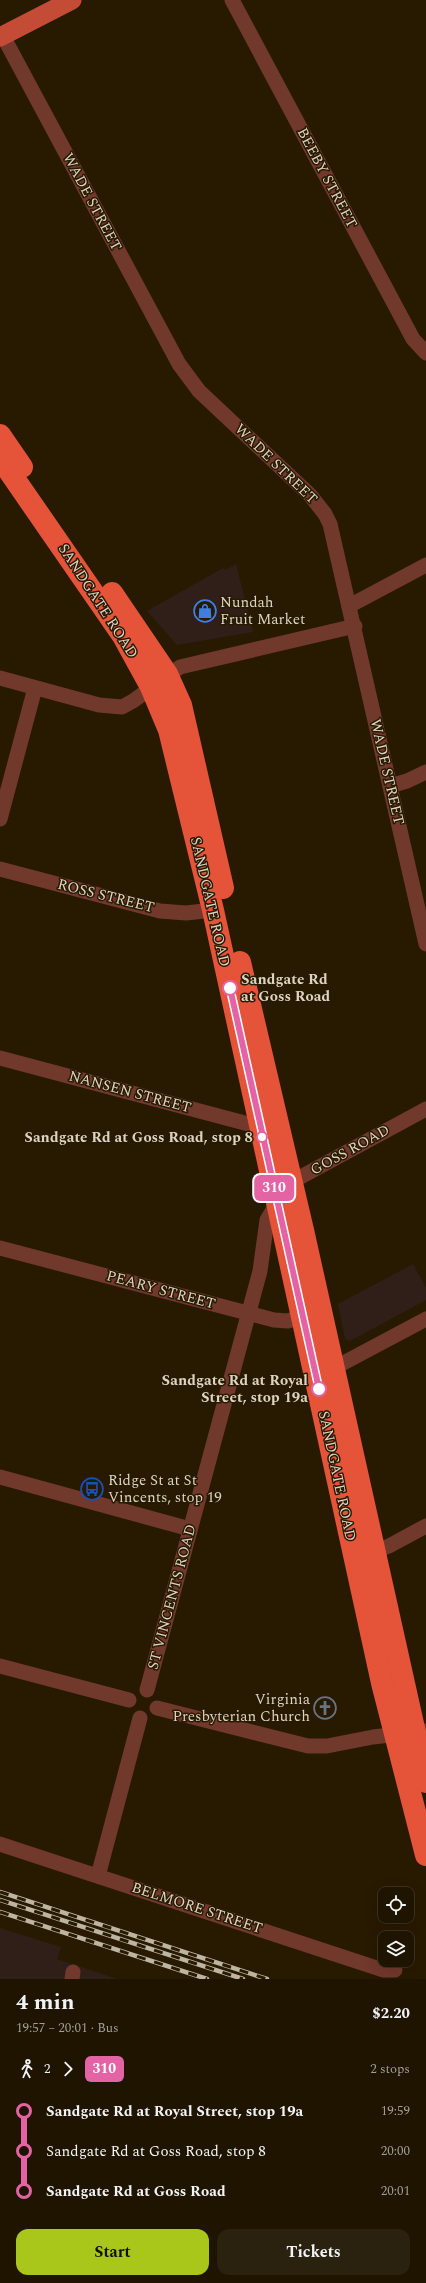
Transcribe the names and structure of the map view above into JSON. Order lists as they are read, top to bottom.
{
  "streets": {
    "highway": ["SANDGATE ROAD"],
    "street": [
      "BEEBY STREET",
      "WADE STREET",
      "ROSS STREET",
      "NANSEN STREET",
      "GOSS ROAD",
      "PEARY STREET",
      "ST VINCENTS ROAD",
      "BELMORE STREET"
    ]
  },
  "crossings": [
    ["SANDGATE ROAD", "ROSS STREET"],
    ["SANDGATE ROAD", "NANSEN STREET"],
    ["SANDGATE ROAD", "GOSS ROAD"],
    ["SANDGATE ROAD", "PEARY STREET"],
    ["SANDGATE ROAD", "ST VINCENTS ROAD"],
    ["GOSS ROAD", "ST VINCENTS ROAD"],
    ["PEARY STREET", "ST VINCENTS ROAD"]
  ],
  "places": {
    "shop": ["Nundah Fruit Market"],
    "other": ["Sandgate Rd at Goss Road", "Sandgate Rd at Goss Road, stop 8", "Sandgate Rd at Royal Street, stop 19a"],
    "bus stop": ["Ridge St at St Vincents, stop 19"],
    "church": ["Virginia Presbyterian Church"]
  },
  "lines": ["bus line 310"],
  "page": {
    "on_map": "310",
    "heading": ["4 min", "19:57 – 20:01 · Bus", "$2.20"],
    "legs": ["2", "310", "2 stops"],
    "list": [
      {
        "name": "Sandgate Rd at Royal Street, stop 19a",
        "value": "19:59"
      },
      {
        "name": "Sandgate Rd at Goss Road, stop 8",
        "value": "20:00"
      },
      {
        "name": "Sandgate Rd at Goss Road",
        "value": "20:01"
      }
    ],
    "buttons": ["Start", "Tickets"]
  }
}
